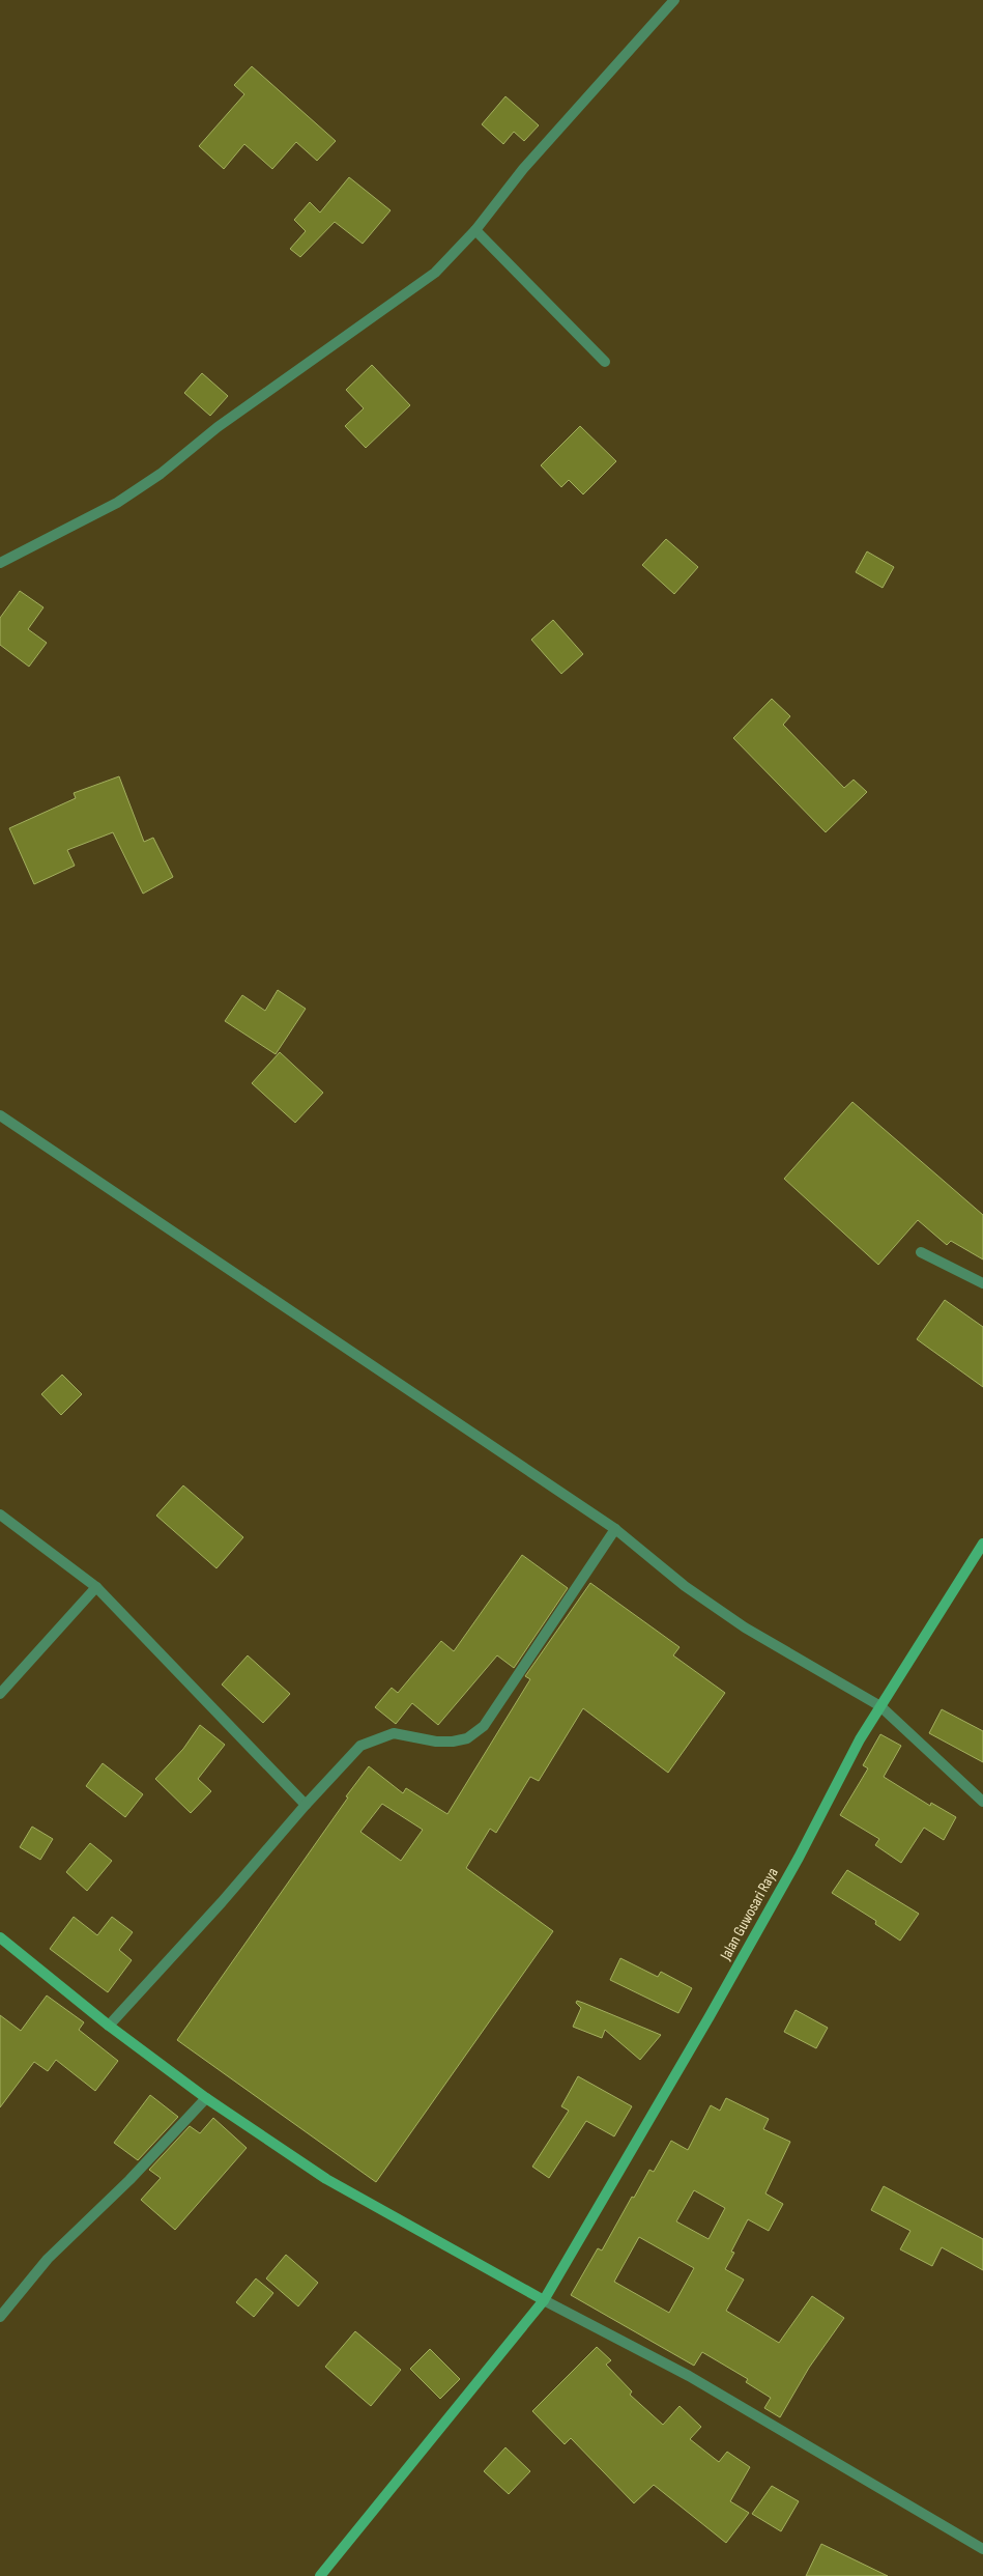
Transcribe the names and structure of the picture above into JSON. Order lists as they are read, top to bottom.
{
  "streets": {
    "street": ["Jalan Guwosari Raya"]
  }
}
